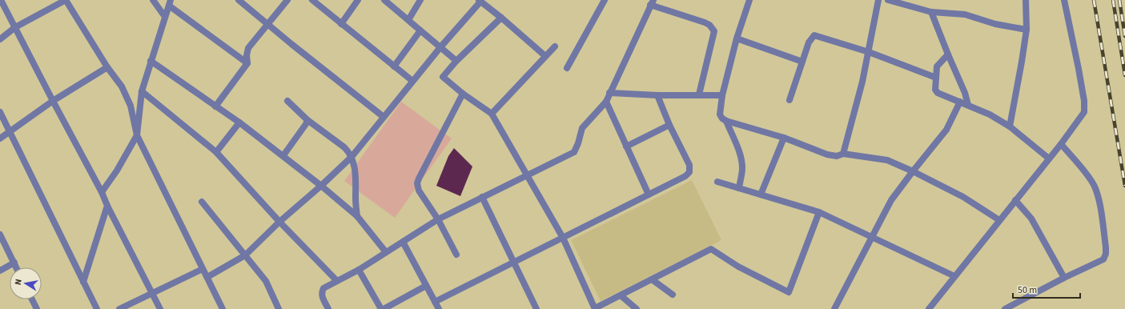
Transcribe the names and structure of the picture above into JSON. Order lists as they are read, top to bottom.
{
  "scale_bar": "50 m",
  "north": "left"
}
